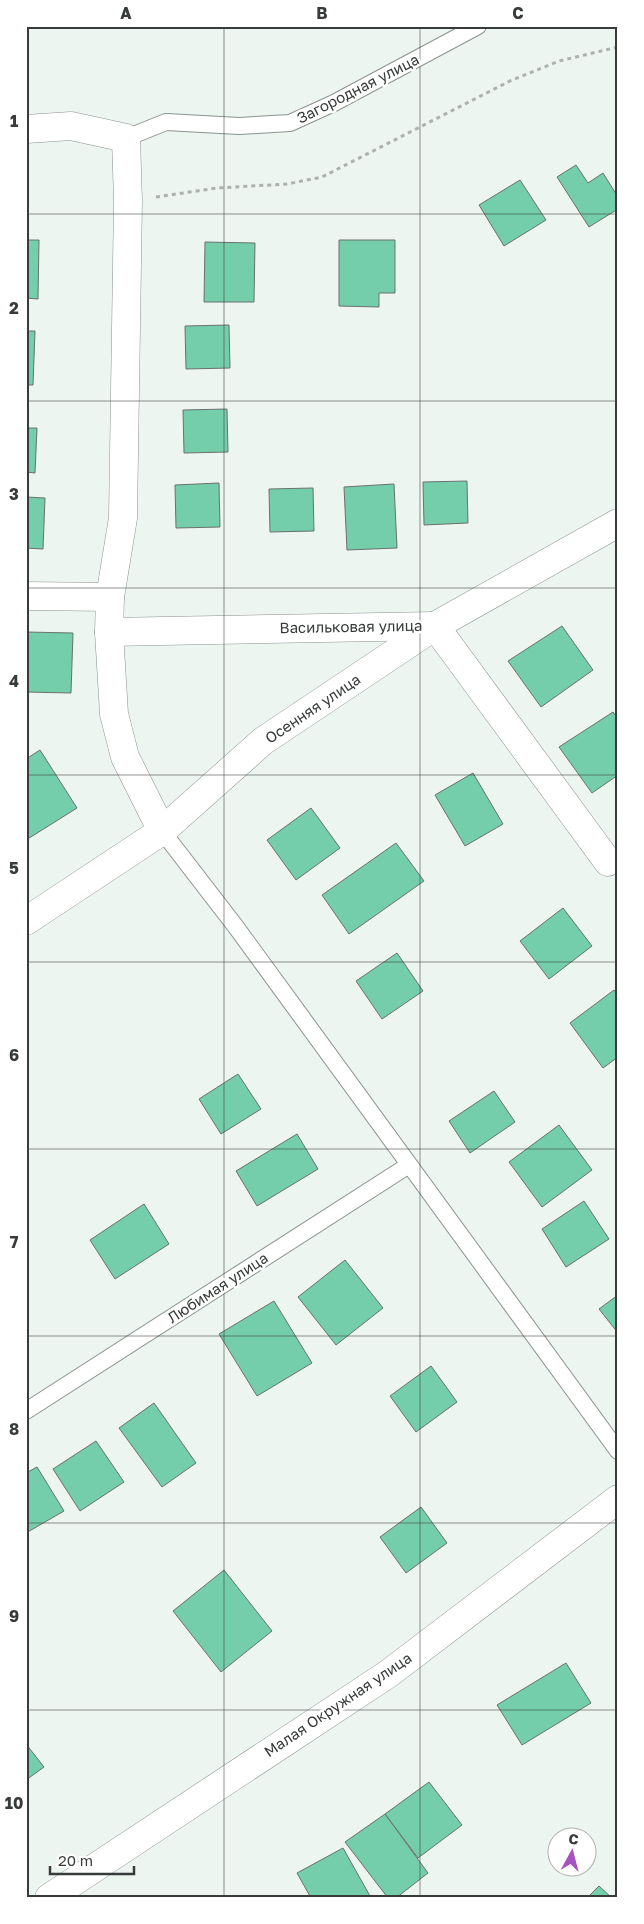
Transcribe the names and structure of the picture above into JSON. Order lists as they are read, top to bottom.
{
  "streets": {
    "street": ["Васильковая улица", "Осенняя улица", "Малая Окружная улица"],
    "lane": ["Загородная улица", "Любимая улица"]
  },
  "crossings": [
    ["Васильковая улица", "Осенняя улица"]
  ],
  "scale_bar": "20 m",
  "north": "top",
  "grid": {
    "columns": ["A", "B", "C"],
    "rows": [
      "1",
      "2",
      "3",
      "4",
      "5",
      "6",
      "7",
      "8",
      "9",
      "10"
    ]
  }
}
